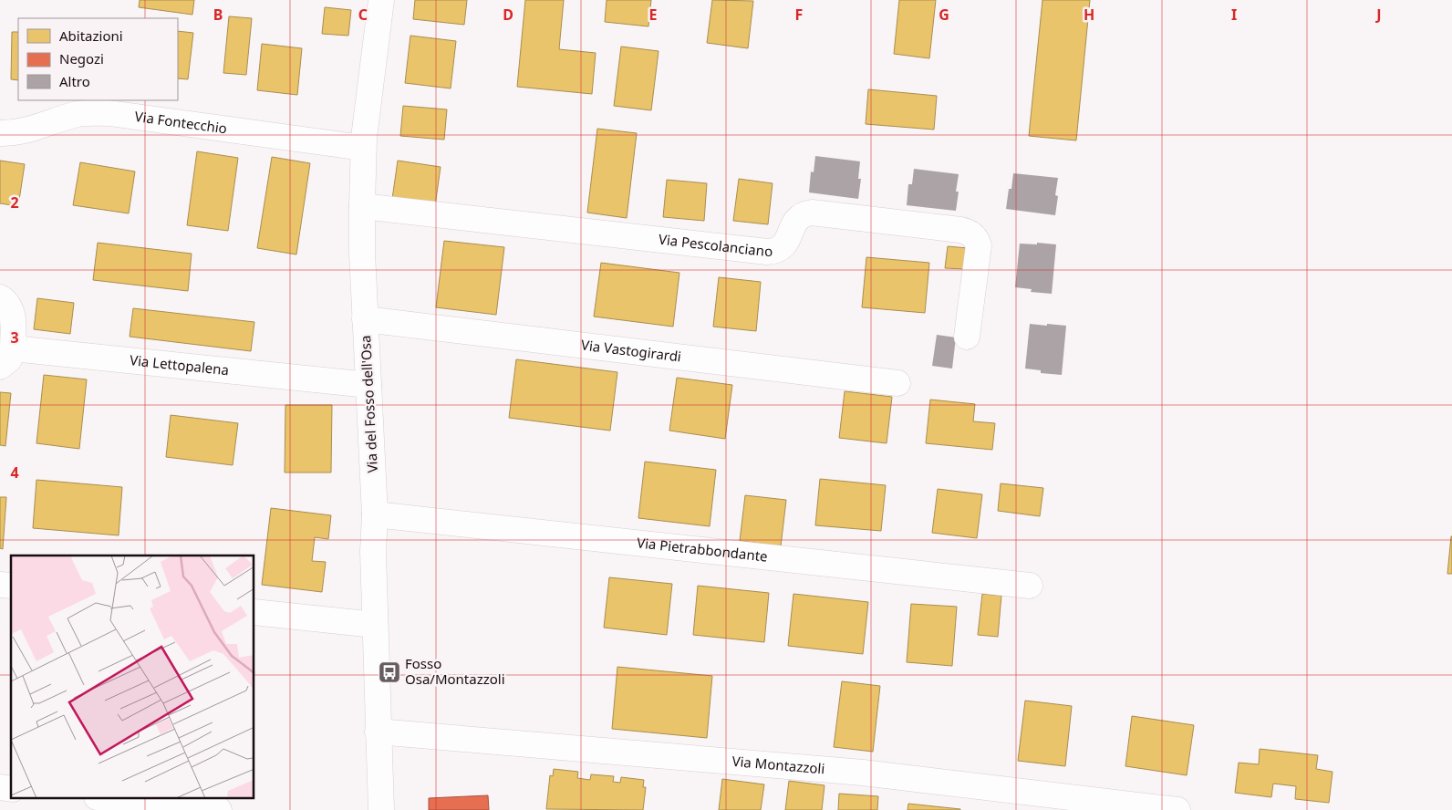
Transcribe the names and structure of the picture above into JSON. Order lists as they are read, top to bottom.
{
  "streets": {
    "street": [
      "Via Fontecchio",
      "Via Pescolanciano",
      "Via Vastogirardi",
      "Via Lettopalena",
      "Via del Fosso dell'Osa",
      "Via Pietrabbondante",
      "Via Montazzoli"
    ]
  },
  "crossings": [
    ["Via Fontecchio", "Via del Fosso dell'Osa"],
    ["Via Pescolanciano", "Via del Fosso dell'Osa"],
    ["Via Vastogirardi", "Via del Fosso dell'Osa"],
    ["Via Lettopalena", "Via del Fosso dell'Osa"],
    ["Via del Fosso dell'Osa", "Via Pietrabbondante"],
    ["Via del Fosso dell'Osa", "Via Montazzoli"]
  ],
  "places": {
    "bus stop": ["Fosso Osa/Montazzoli"]
  },
  "legend": ["Abitazioni", "Negozi", "Altro"],
  "grid": {
    "columns": [
      "B",
      "C",
      "D",
      "E",
      "F",
      "G",
      "H",
      "I",
      "J"
    ],
    "rows": ["2", "3", "4"]
  }
}
